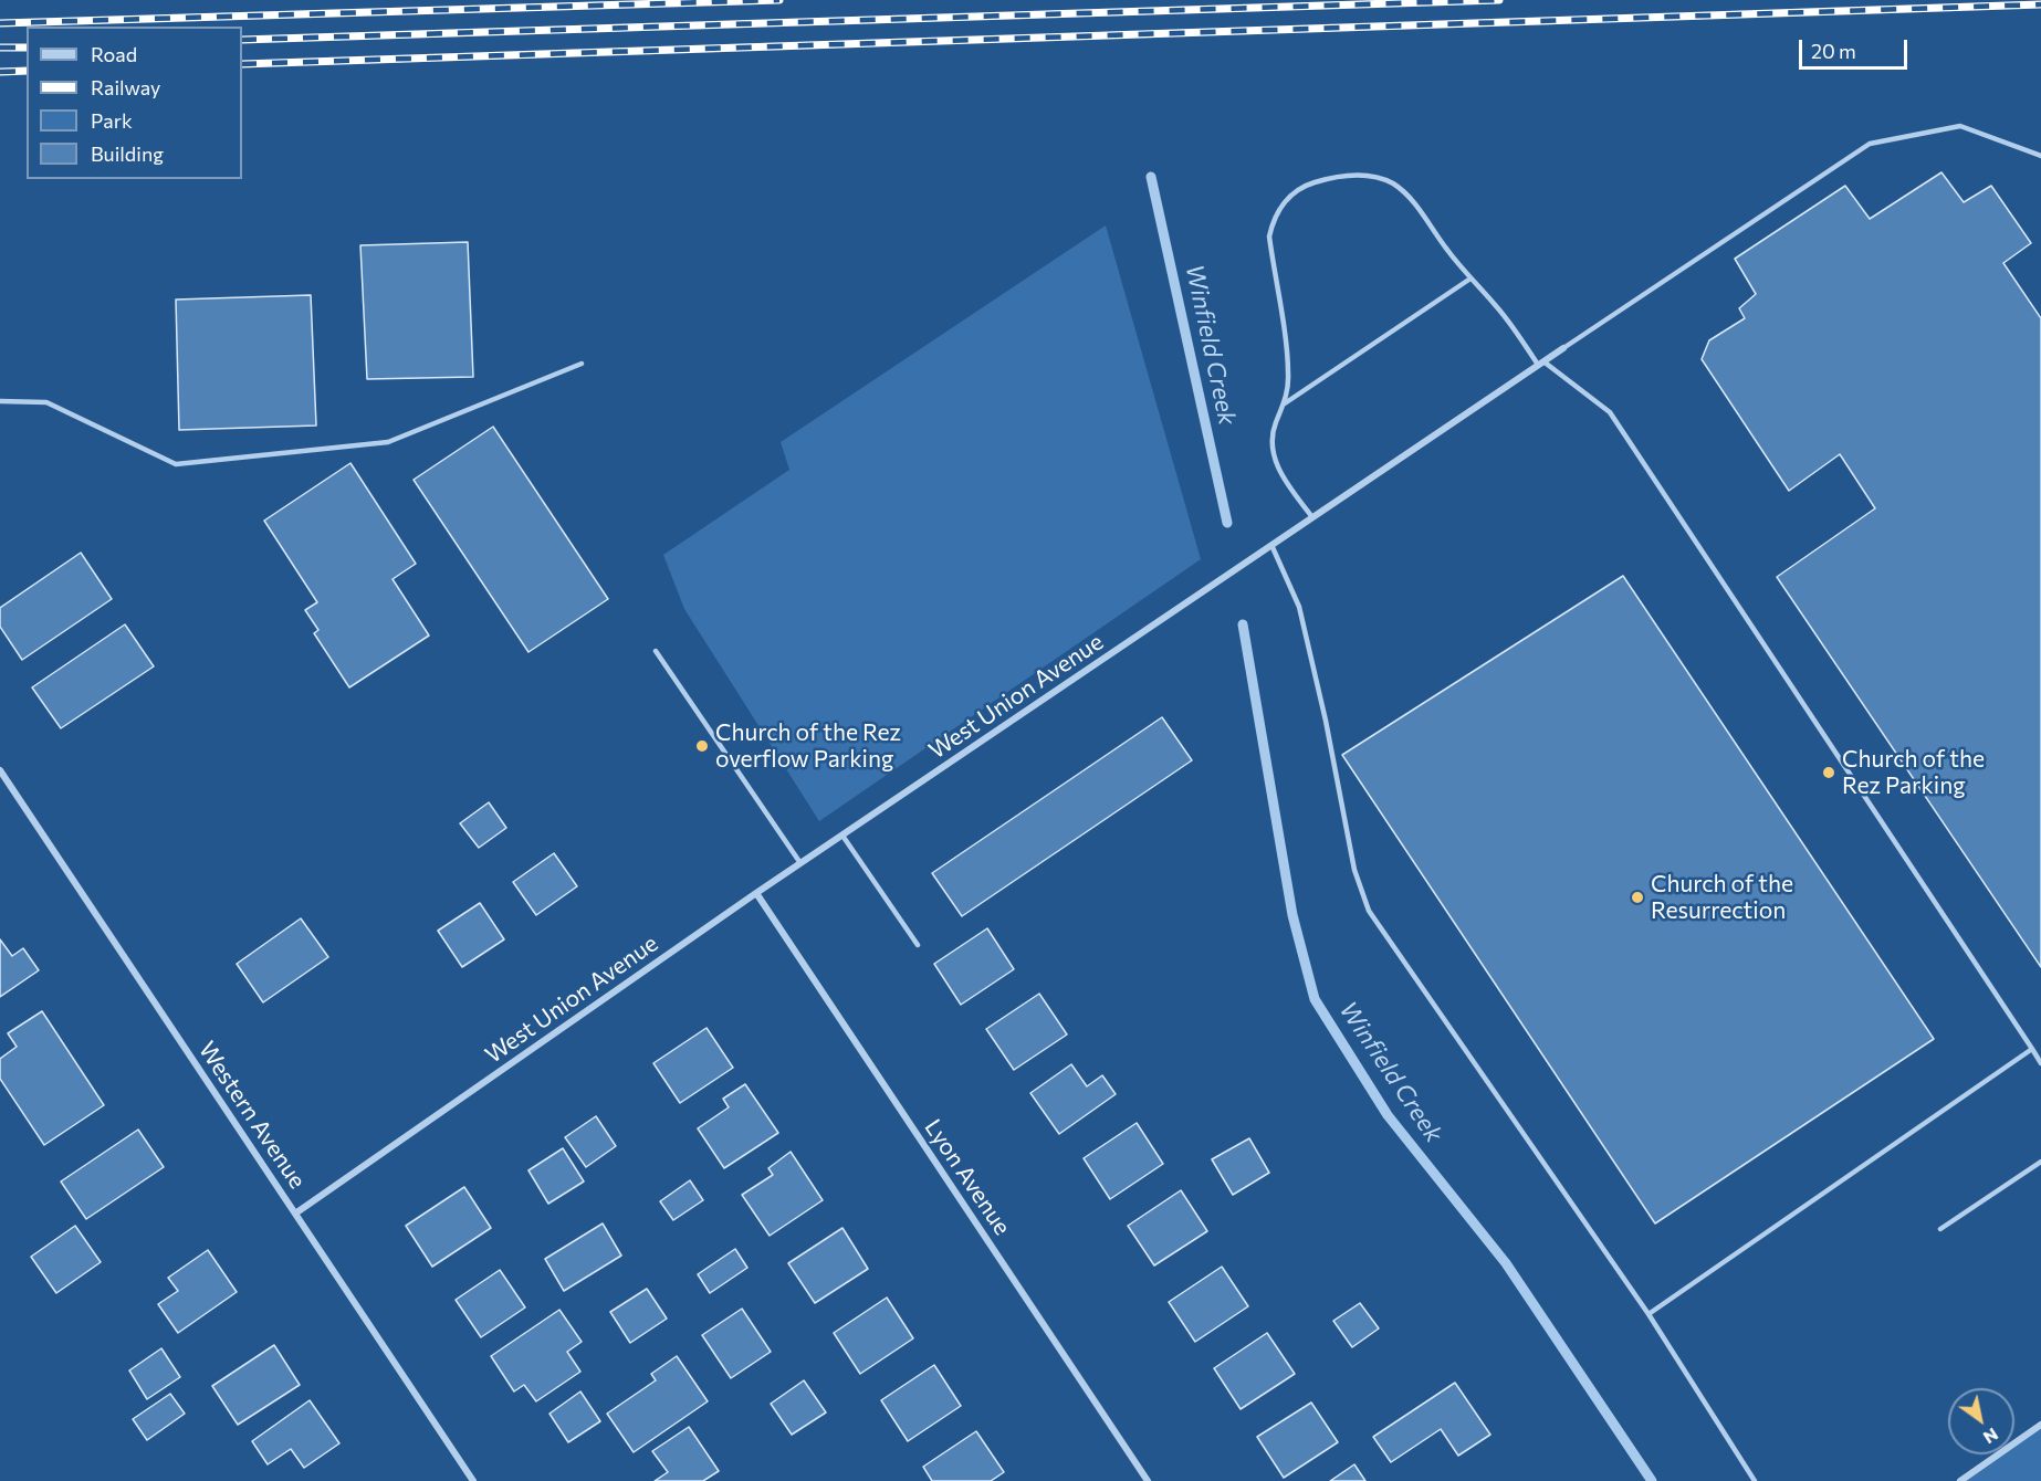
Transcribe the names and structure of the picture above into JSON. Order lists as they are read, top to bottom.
{
  "streets": {
    "street": ["West Union Avenue", "Western Avenue", "Lyon Avenue"]
  },
  "crossings": [
    ["West Union Avenue", "Western Avenue"],
    ["West Union Avenue", "Lyon Avenue"]
  ],
  "water": ["Winfield Creek"],
  "places": ["Church of the Rez overflow Parking", "Church of the Rez Parking", "Church of the Resurrection"],
  "legend": [
    "Road",
    "Railway",
    "Park",
    "Building"
  ],
  "scale_bar": "20 m",
  "north": "bottom right"
}
